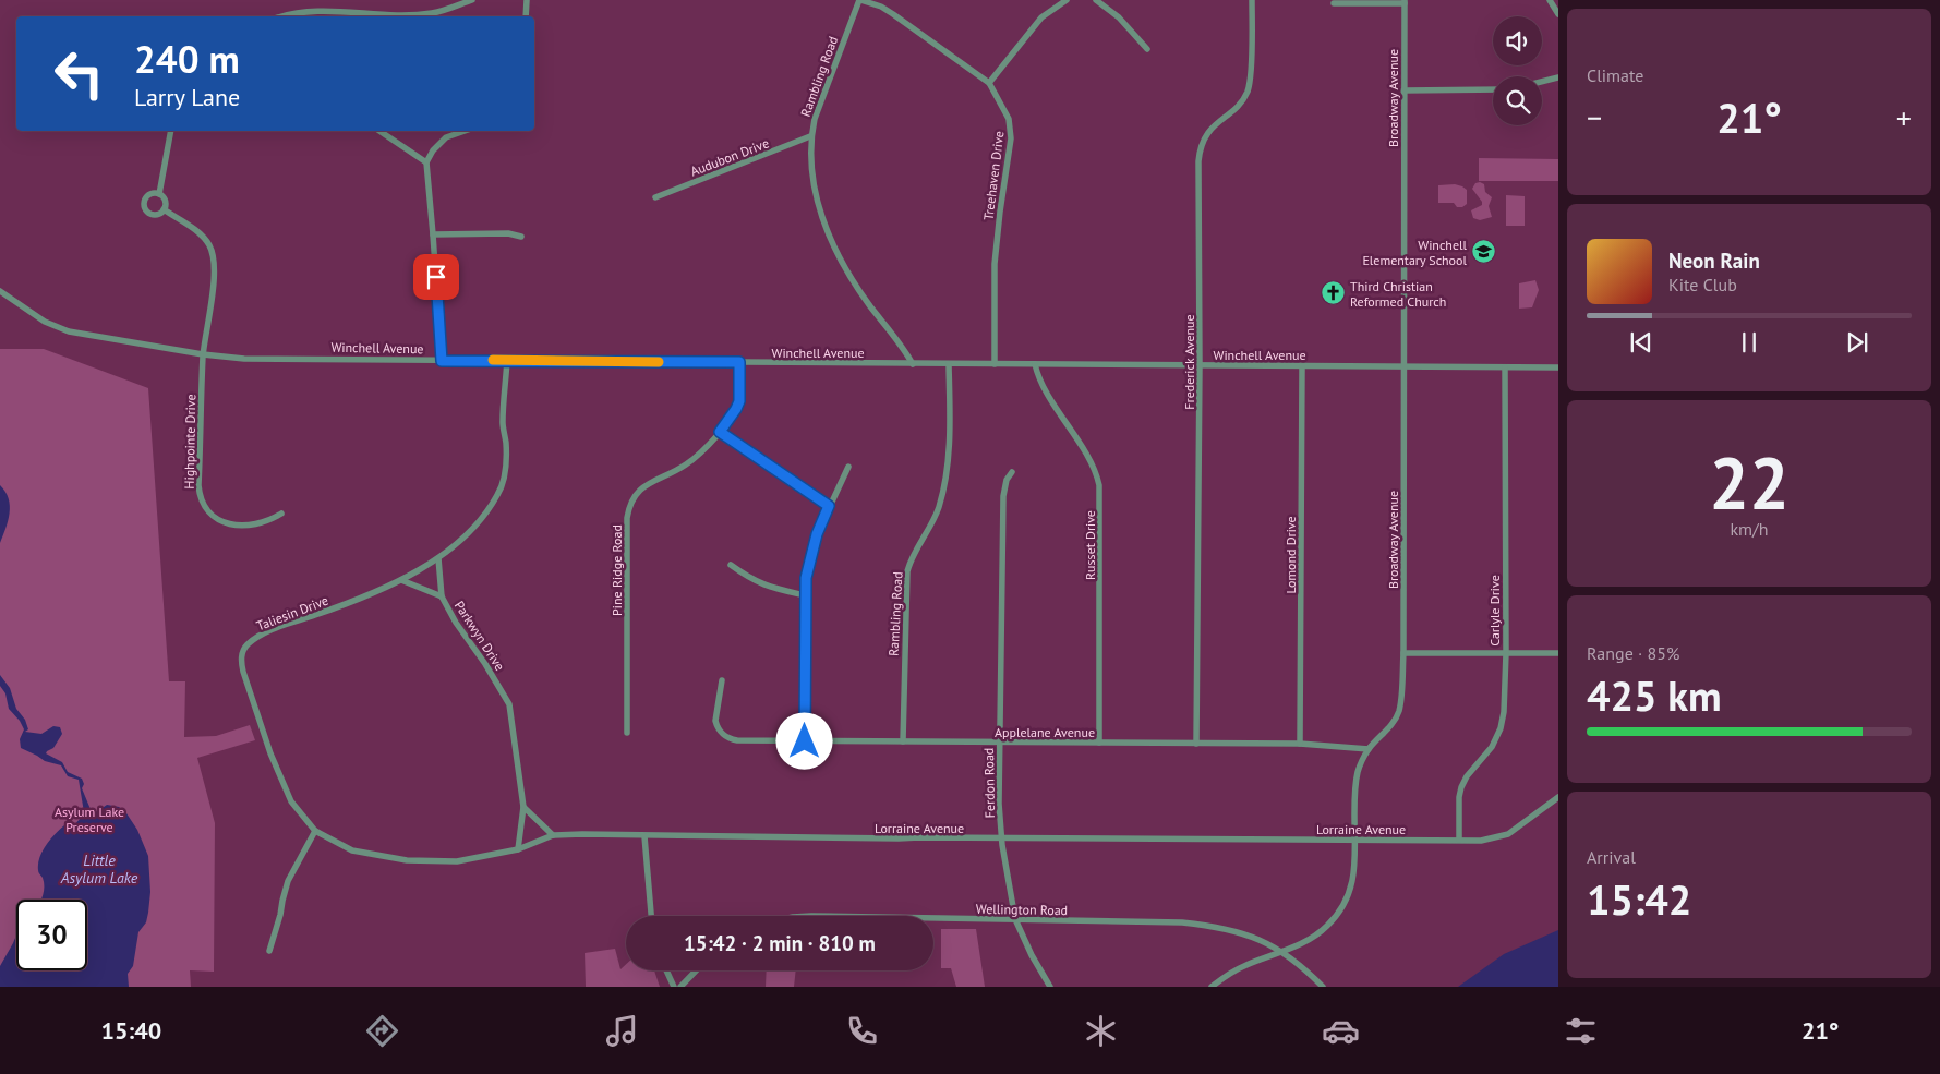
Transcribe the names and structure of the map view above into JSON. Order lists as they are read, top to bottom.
{
  "streets": {
    "street": [
      "Rambling Road",
      "Broadway Avenue",
      "Audubon Drive",
      "Treehaven Drive",
      "Winchell Avenue",
      "Frederick Avenue",
      "Highpointe Drive",
      "Russet Drive",
      "Lomond Drive",
      "Pine Ridge Road",
      "Carlyle Drive",
      "Taliesin Drive",
      "Parkwyn Drive",
      "Applelane Avenue",
      "Ferdon Road",
      "Lorraine Avenue",
      "Wellington Road"
    ]
  },
  "crossings": [
    ["Rambling Road", "Audubon Drive"],
    ["Rambling Road", "Treehaven Drive"],
    ["Rambling Road", "Winchell Avenue"],
    ["Rambling Road", "Applelane Avenue"],
    ["Broadway Avenue", "Winchell Avenue"],
    ["Broadway Avenue", "Applelane Avenue"],
    ["Broadway Avenue", "Lorraine Avenue"],
    ["Broadway Avenue", "Wellington Road"],
    ["Treehaven Drive", "Winchell Avenue"],
    ["Winchell Avenue", "Frederick Avenue"],
    ["Winchell Avenue", "Highpointe Drive"],
    ["Winchell Avenue", "Russet Drive"],
    ["Winchell Avenue", "Lomond Drive"],
    ["Winchell Avenue", "Pine Ridge Road"],
    ["Winchell Avenue", "Carlyle Drive"],
    ["Frederick Avenue", "Applelane Avenue"],
    ["Russet Drive", "Applelane Avenue"],
    ["Lomond Drive", "Applelane Avenue"],
    ["Carlyle Drive", "Lorraine Avenue"],
    ["Taliesin Drive", "Parkwyn Drive"],
    ["Taliesin Drive", "Lorraine Avenue"],
    ["Parkwyn Drive", "Lorraine Avenue"],
    ["Applelane Avenue", "Ferdon Road"],
    ["Ferdon Road", "Lorraine Avenue"],
    ["Ferdon Road", "Wellington Road"]
  ],
  "water": ["Little Asylum Lake"],
  "parks": ["Asylum Lake Preserve"],
  "places": {
    "school or university": ["Winchell Elementary School"],
    "church": ["Third Christian Reformed Church"]
  },
  "page": {
    "tile": [
      "Climate",
      ["22", "km/h"],
      ["Range · 85%", "425 km"],
      ["Arrival", "15:42"]
    ],
    "turn": ["240 m", "Larry Lane"],
    "heat": ["−", "21°", "+"],
    "song": ["Neon Rain", "Kite Club"],
    "limit": "30",
    "trip": "15:42 · 2 min · 810 m",
    "tabs": ["15:40", "21°"]
  }
}
